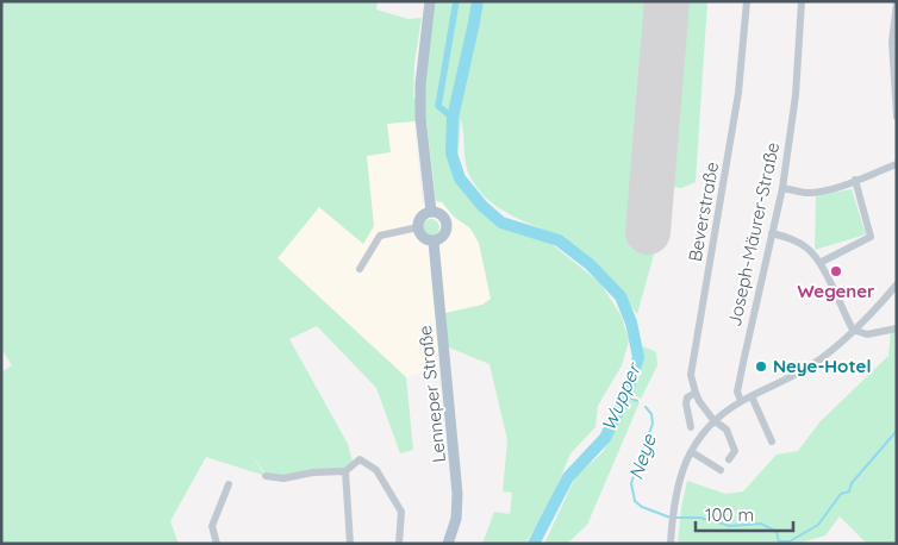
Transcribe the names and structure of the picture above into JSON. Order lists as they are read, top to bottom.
{
  "streets": {
    "main road": ["Lenneper Straße"],
    "street": ["Beverstraße", "Joseph-Mäurer-Straße"]
  },
  "water": ["Wupper", "Neye"],
  "places": ["Wegener", "Neye-Hotel"],
  "scale_bar": "100 m"
}
